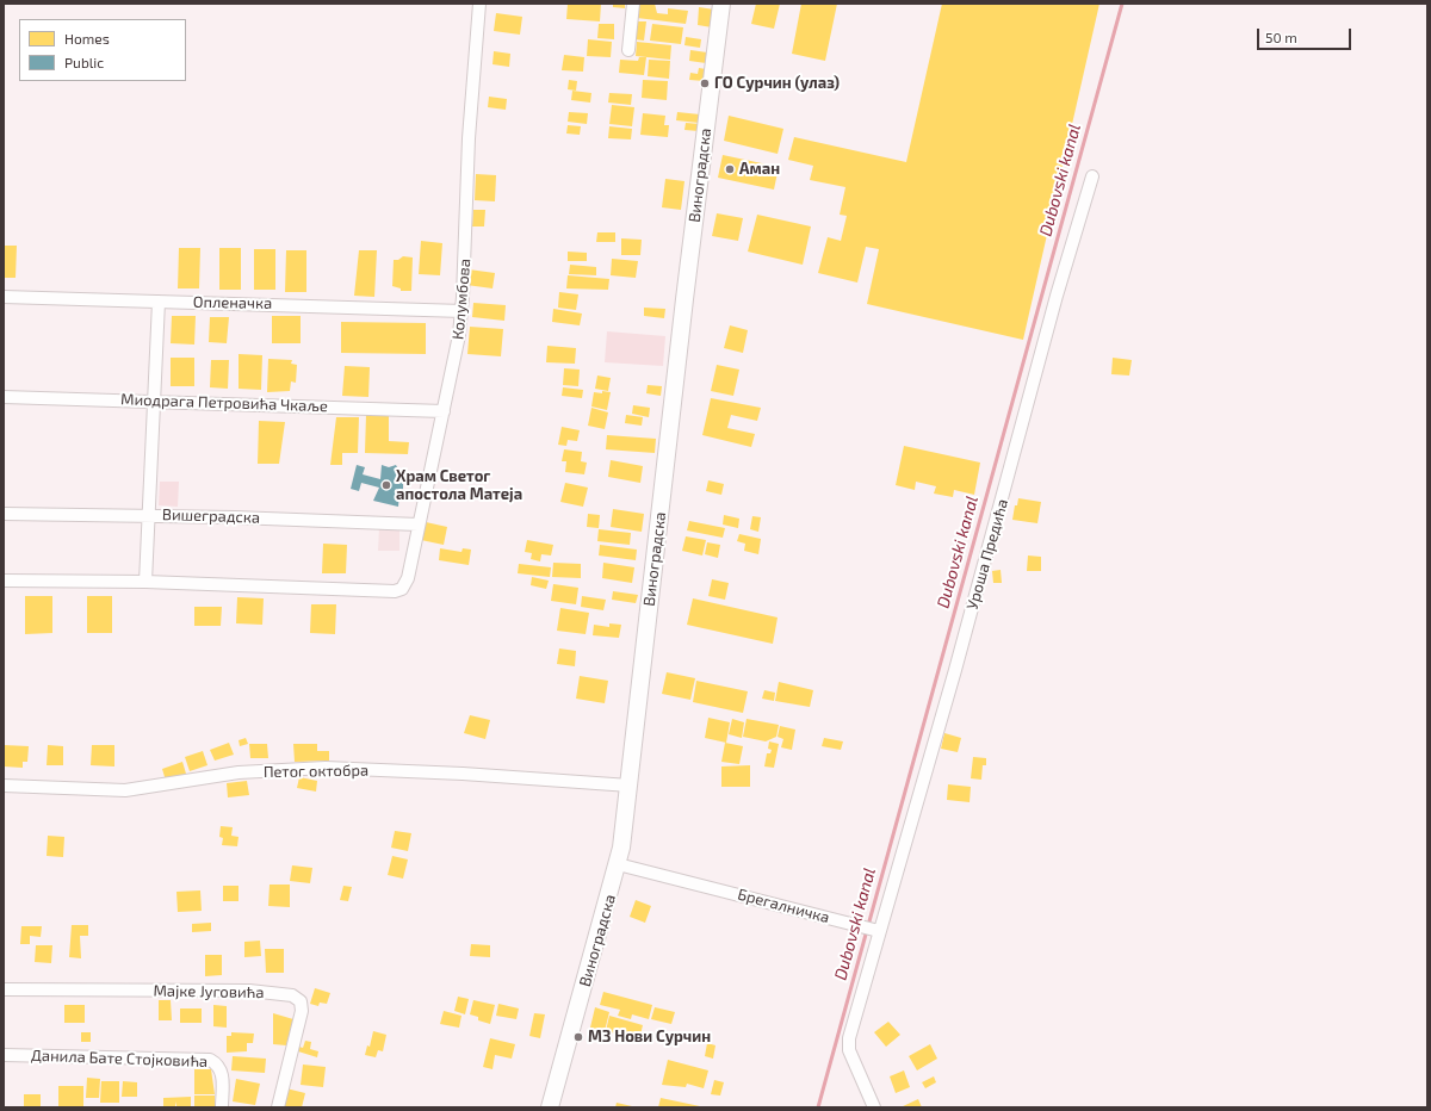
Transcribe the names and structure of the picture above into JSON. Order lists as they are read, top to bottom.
{
  "streets": {
    "street": [
      "Виноградска",
      "Колумбова",
      "Опленачка",
      "Миодрага Петровића Чкаље",
      "Вишеградска",
      "Уроша Предића",
      "Петог октобра",
      "Брегалничка",
      "Мајке Југовића",
      "Данила Бате Стојковића"
    ]
  },
  "crossings": [
    ["Виноградска", "Петог октобра"],
    ["Виноградска", "Брегалничка"],
    ["Колумбова", "Опленачка"],
    ["Колумбова", "Миодрага Петровића Чкаље"],
    ["Колумбова", "Вишеградска"],
    ["Уроша Предића", "Брегалничка"]
  ],
  "water": ["Dubovski kanal"],
  "places": [
    "ГО Сурчин (улаз)",
    "Аман",
    "Храм Светог апостола Матеја",
    "МЗ Нови Сурчин"
  ],
  "legend": ["Homes", "Public"],
  "scale_bar": "50 m"
}
